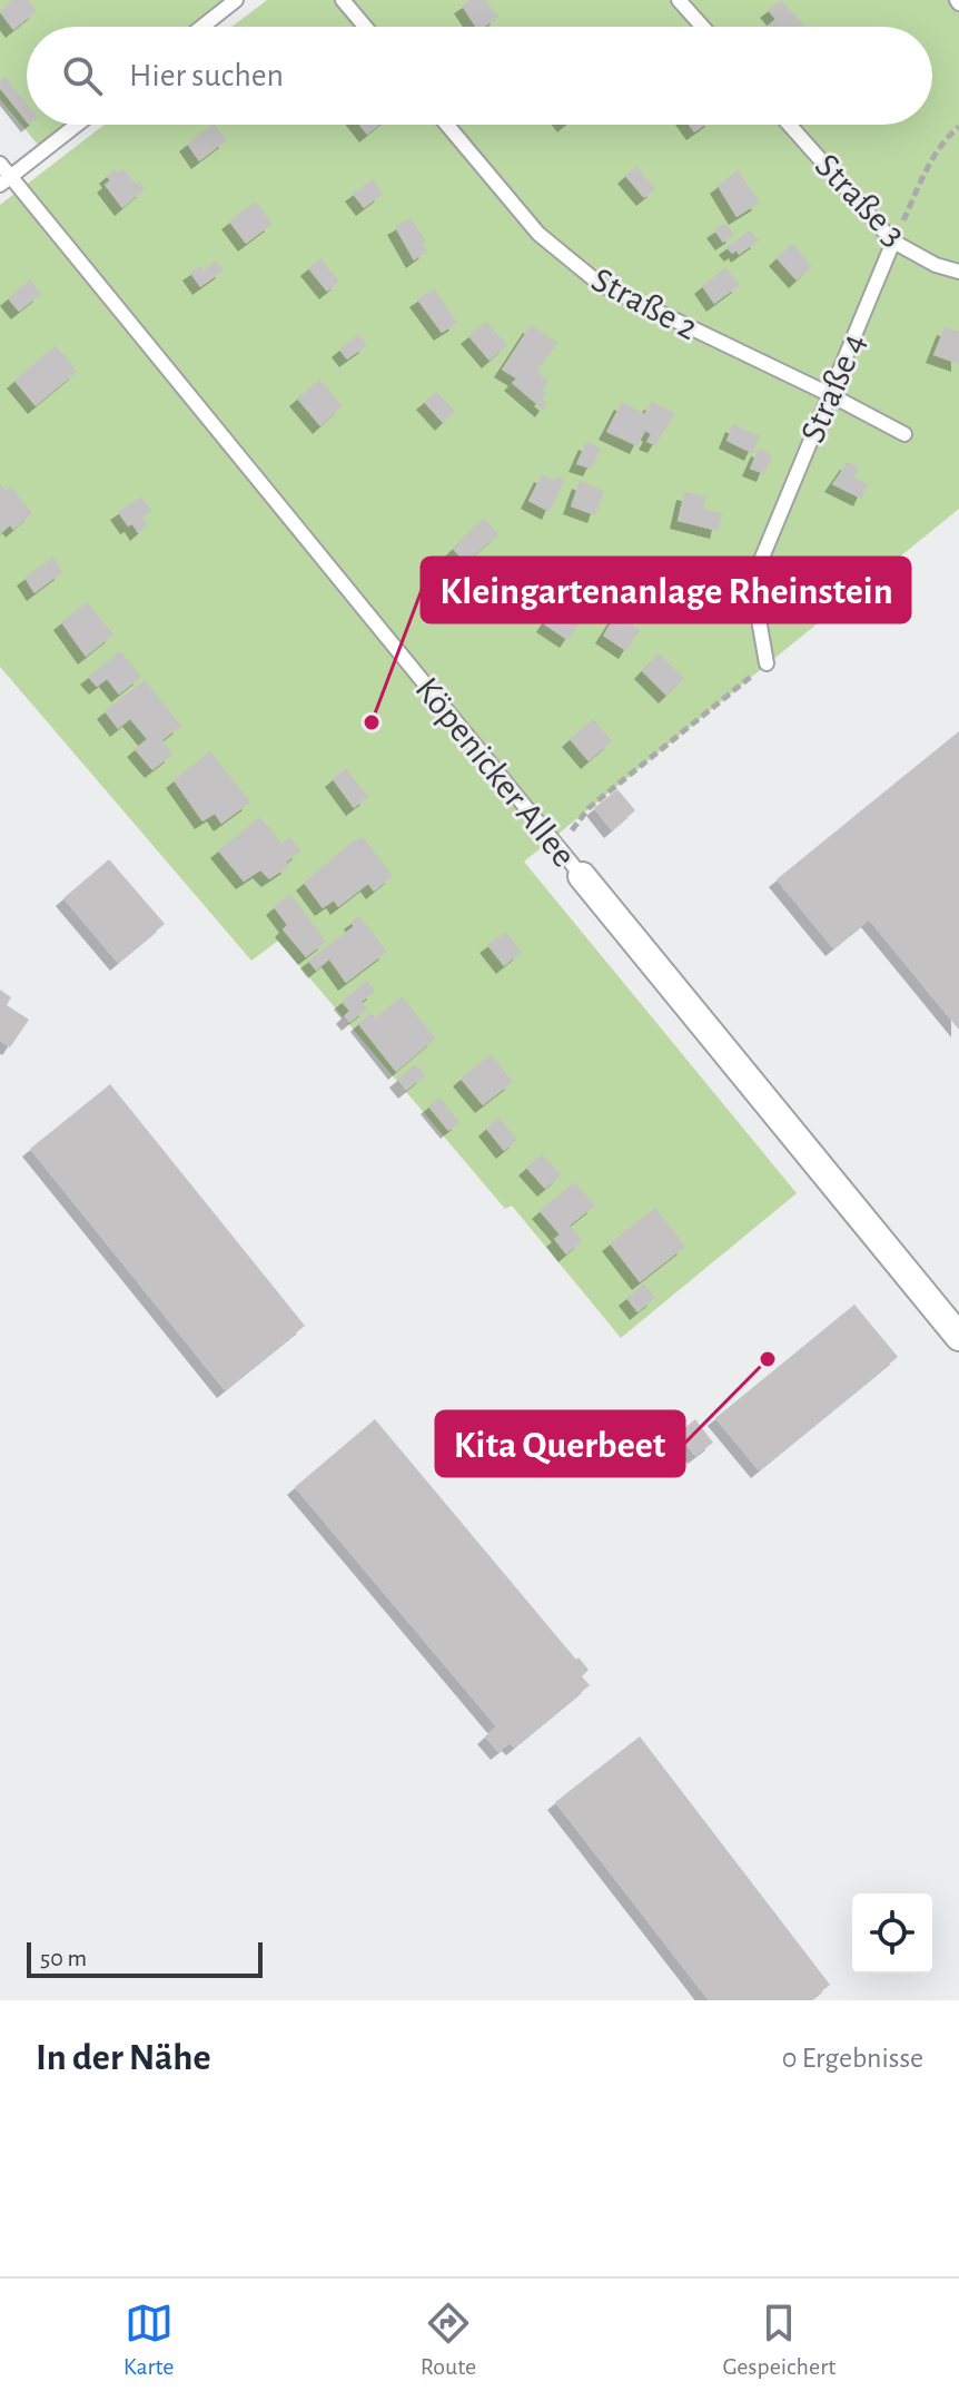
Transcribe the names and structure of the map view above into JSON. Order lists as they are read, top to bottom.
{
  "streets": {
    "street": ["Köpenicker Allee"],
    "lane": ["Straße 3", "Straße 2", "Straße 4"]
  },
  "crossings": [
    ["Straße 3", "Straße 4"],
    ["Straße 2", "Straße 4"]
  ],
  "places": ["Kleingartenanlage Rheinstein", "Kita Querbeet"],
  "scale_bar": "50 m",
  "page": {
    "search": "Hier suchen",
    "scale": "50 m",
    "heading": ["In der Nähe", "0 Ergebnisse"],
    "nav": ["Karte", "Route", "Gespeichert"]
  }
}
